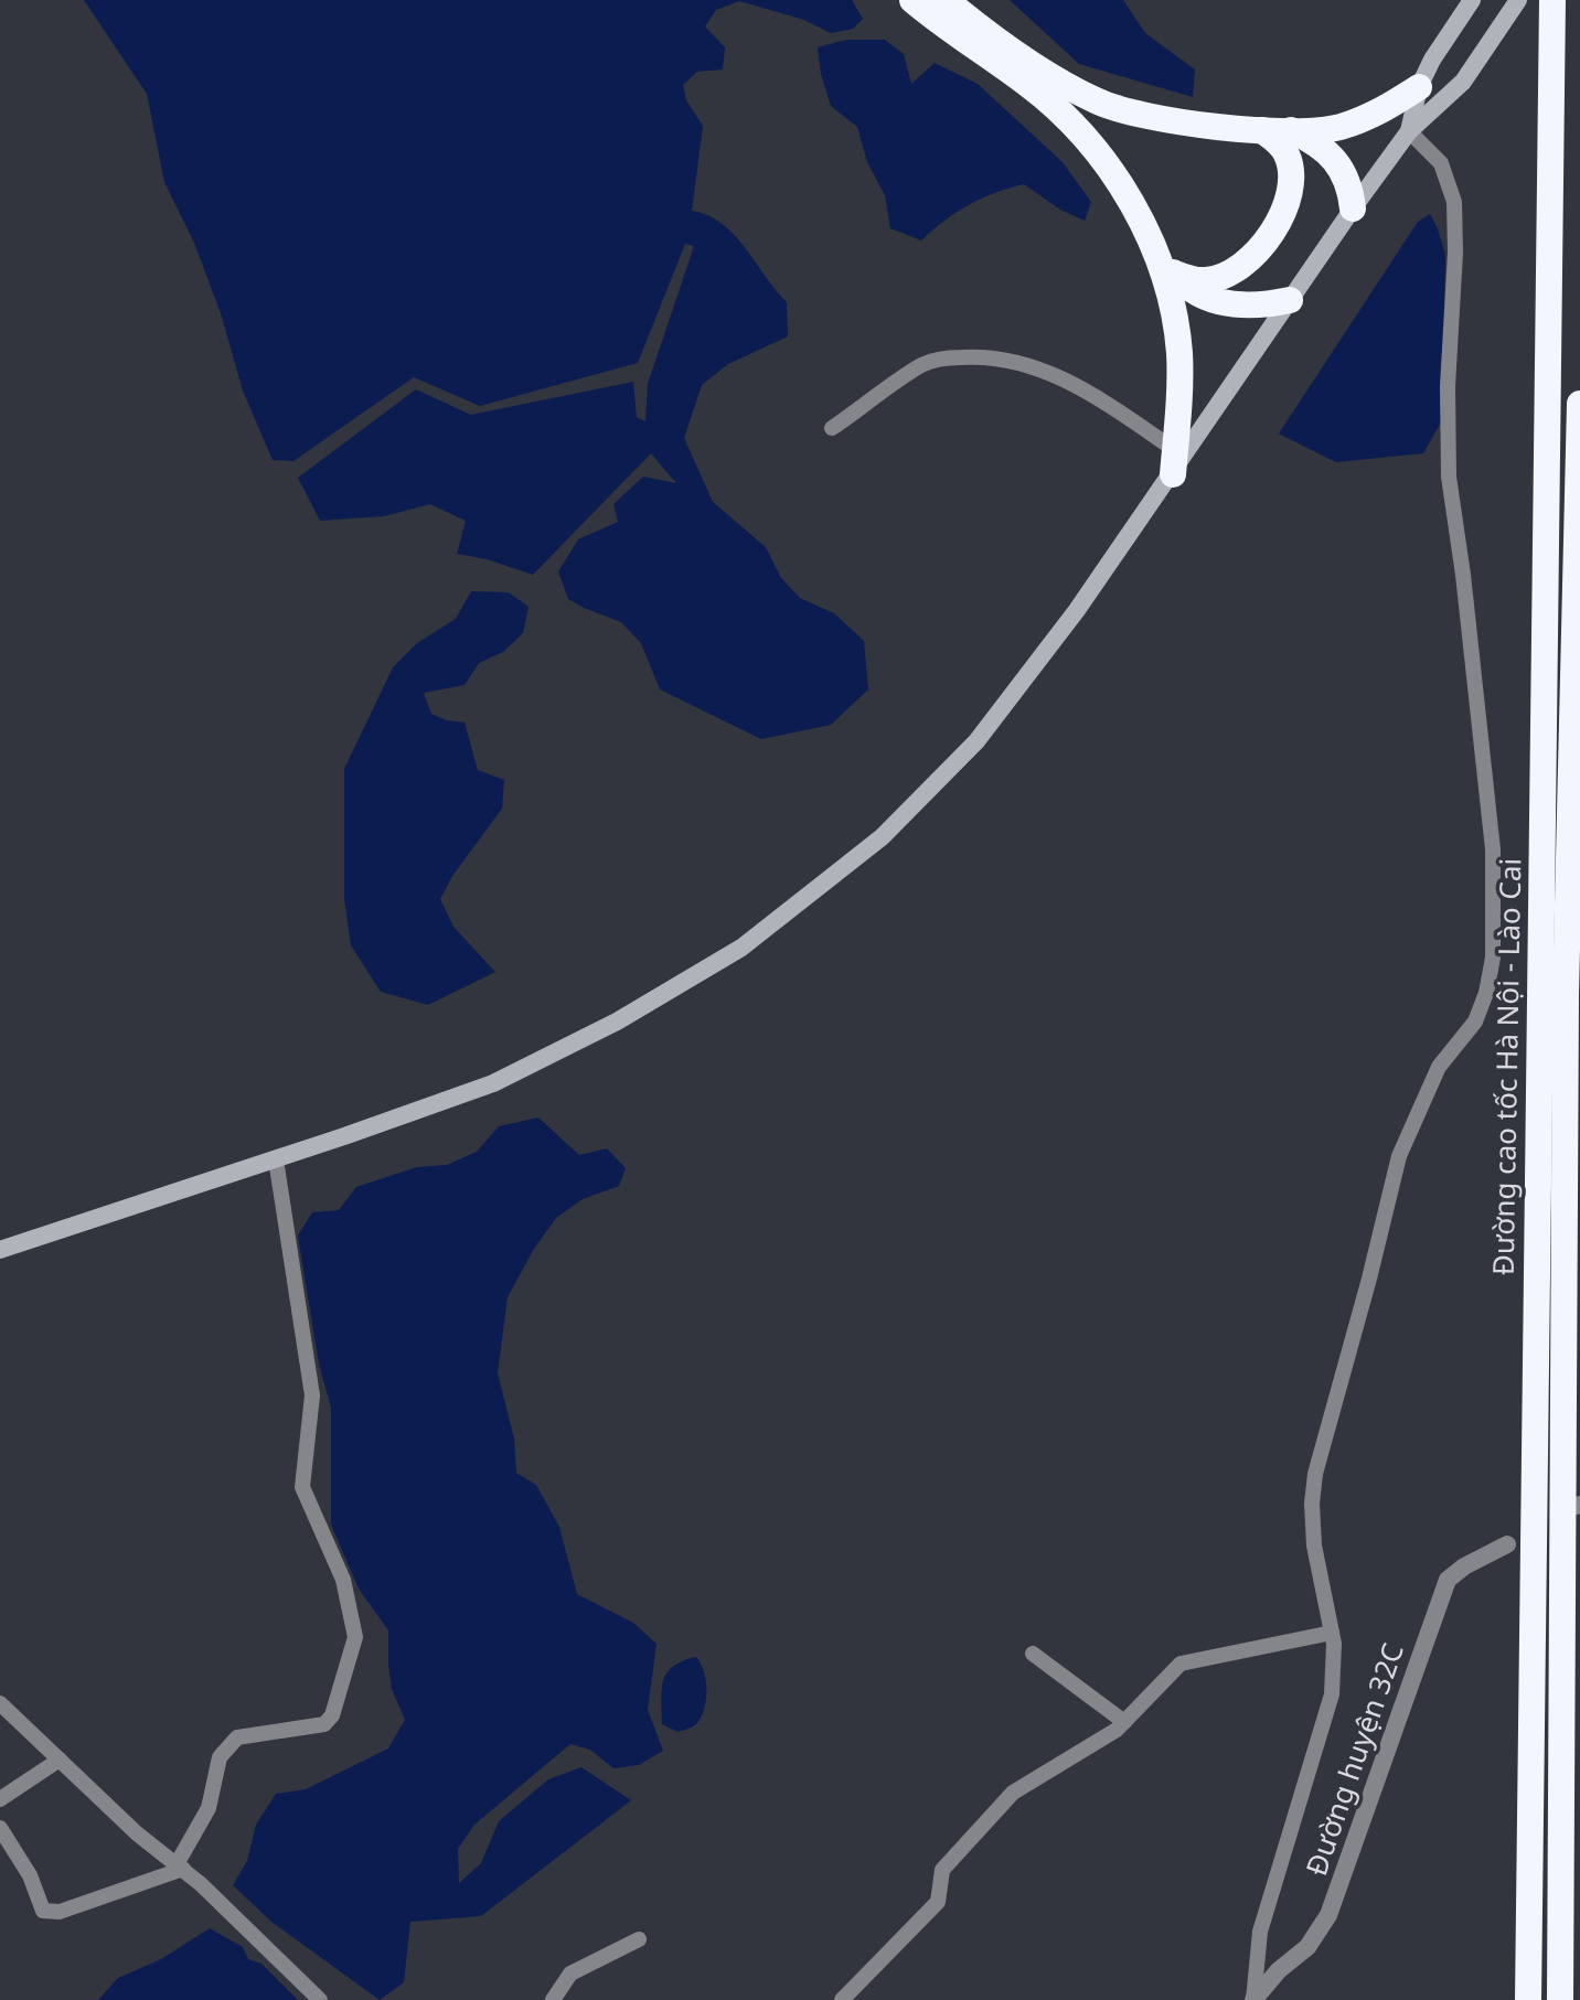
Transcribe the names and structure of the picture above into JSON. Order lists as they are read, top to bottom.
{
  "streets": {
    "highway": ["Đường cao tốc Hà Nội - Lào Cai"],
    "street": ["Đường huyện 32C"]
  }
}
